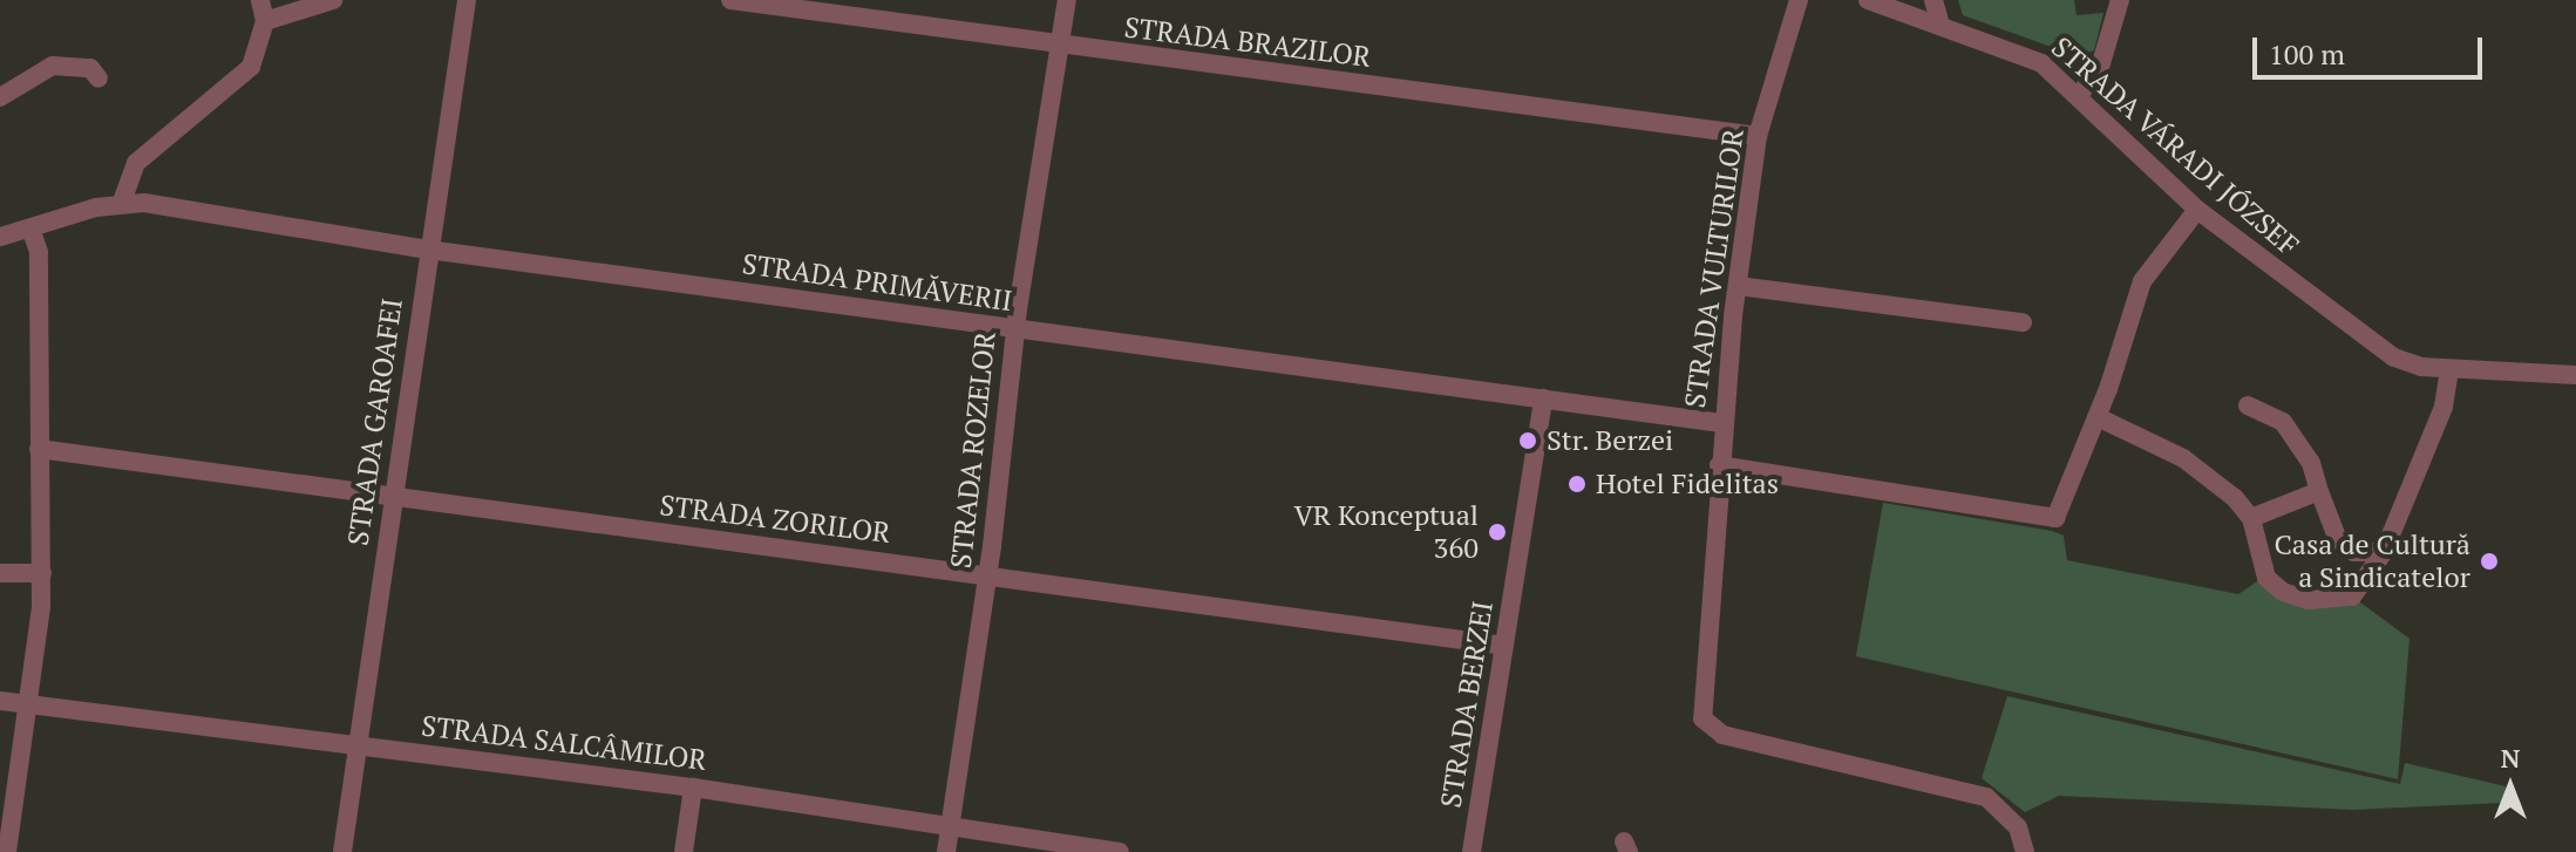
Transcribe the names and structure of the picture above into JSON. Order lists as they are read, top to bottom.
{
  "streets": {
    "street": [
      "STRADA BRAZILOR",
      "STRADA VÁRADI JÓZSEF",
      "STRADA VULTURILOR",
      "STRADA PRIMĂVERII",
      "STRADA GAROAFEI",
      "STRADA ROZELOR",
      "STRADA ZORILOR",
      "STRADA BERZEI",
      "STRADA SALCÂMILOR"
    ]
  },
  "crossings": [
    ["STRADA BRAZILOR", "STRADA VULTURILOR"],
    ["STRADA BRAZILOR", "STRADA ROZELOR"],
    ["STRADA VULTURILOR", "STRADA PRIMĂVERII"],
    ["STRADA PRIMĂVERII", "STRADA GAROAFEI"],
    ["STRADA PRIMĂVERII", "STRADA ROZELOR"],
    ["STRADA PRIMĂVERII", "STRADA BERZEI"],
    ["STRADA GAROAFEI", "STRADA ZORILOR"],
    ["STRADA GAROAFEI", "STRADA SALCÂMILOR"],
    ["STRADA ROZELOR", "STRADA ZORILOR"],
    ["STRADA ROZELOR", "STRADA SALCÂMILOR"],
    ["STRADA ZORILOR", "STRADA BERZEI"]
  ],
  "places": [
    "Str. Berzei",
    "Hotel Fidelitas",
    "VR Konceptual 360",
    "Casa de Cultură a Sindicatelor"
  ],
  "scale_bar": "100 m",
  "north": "top"
}
